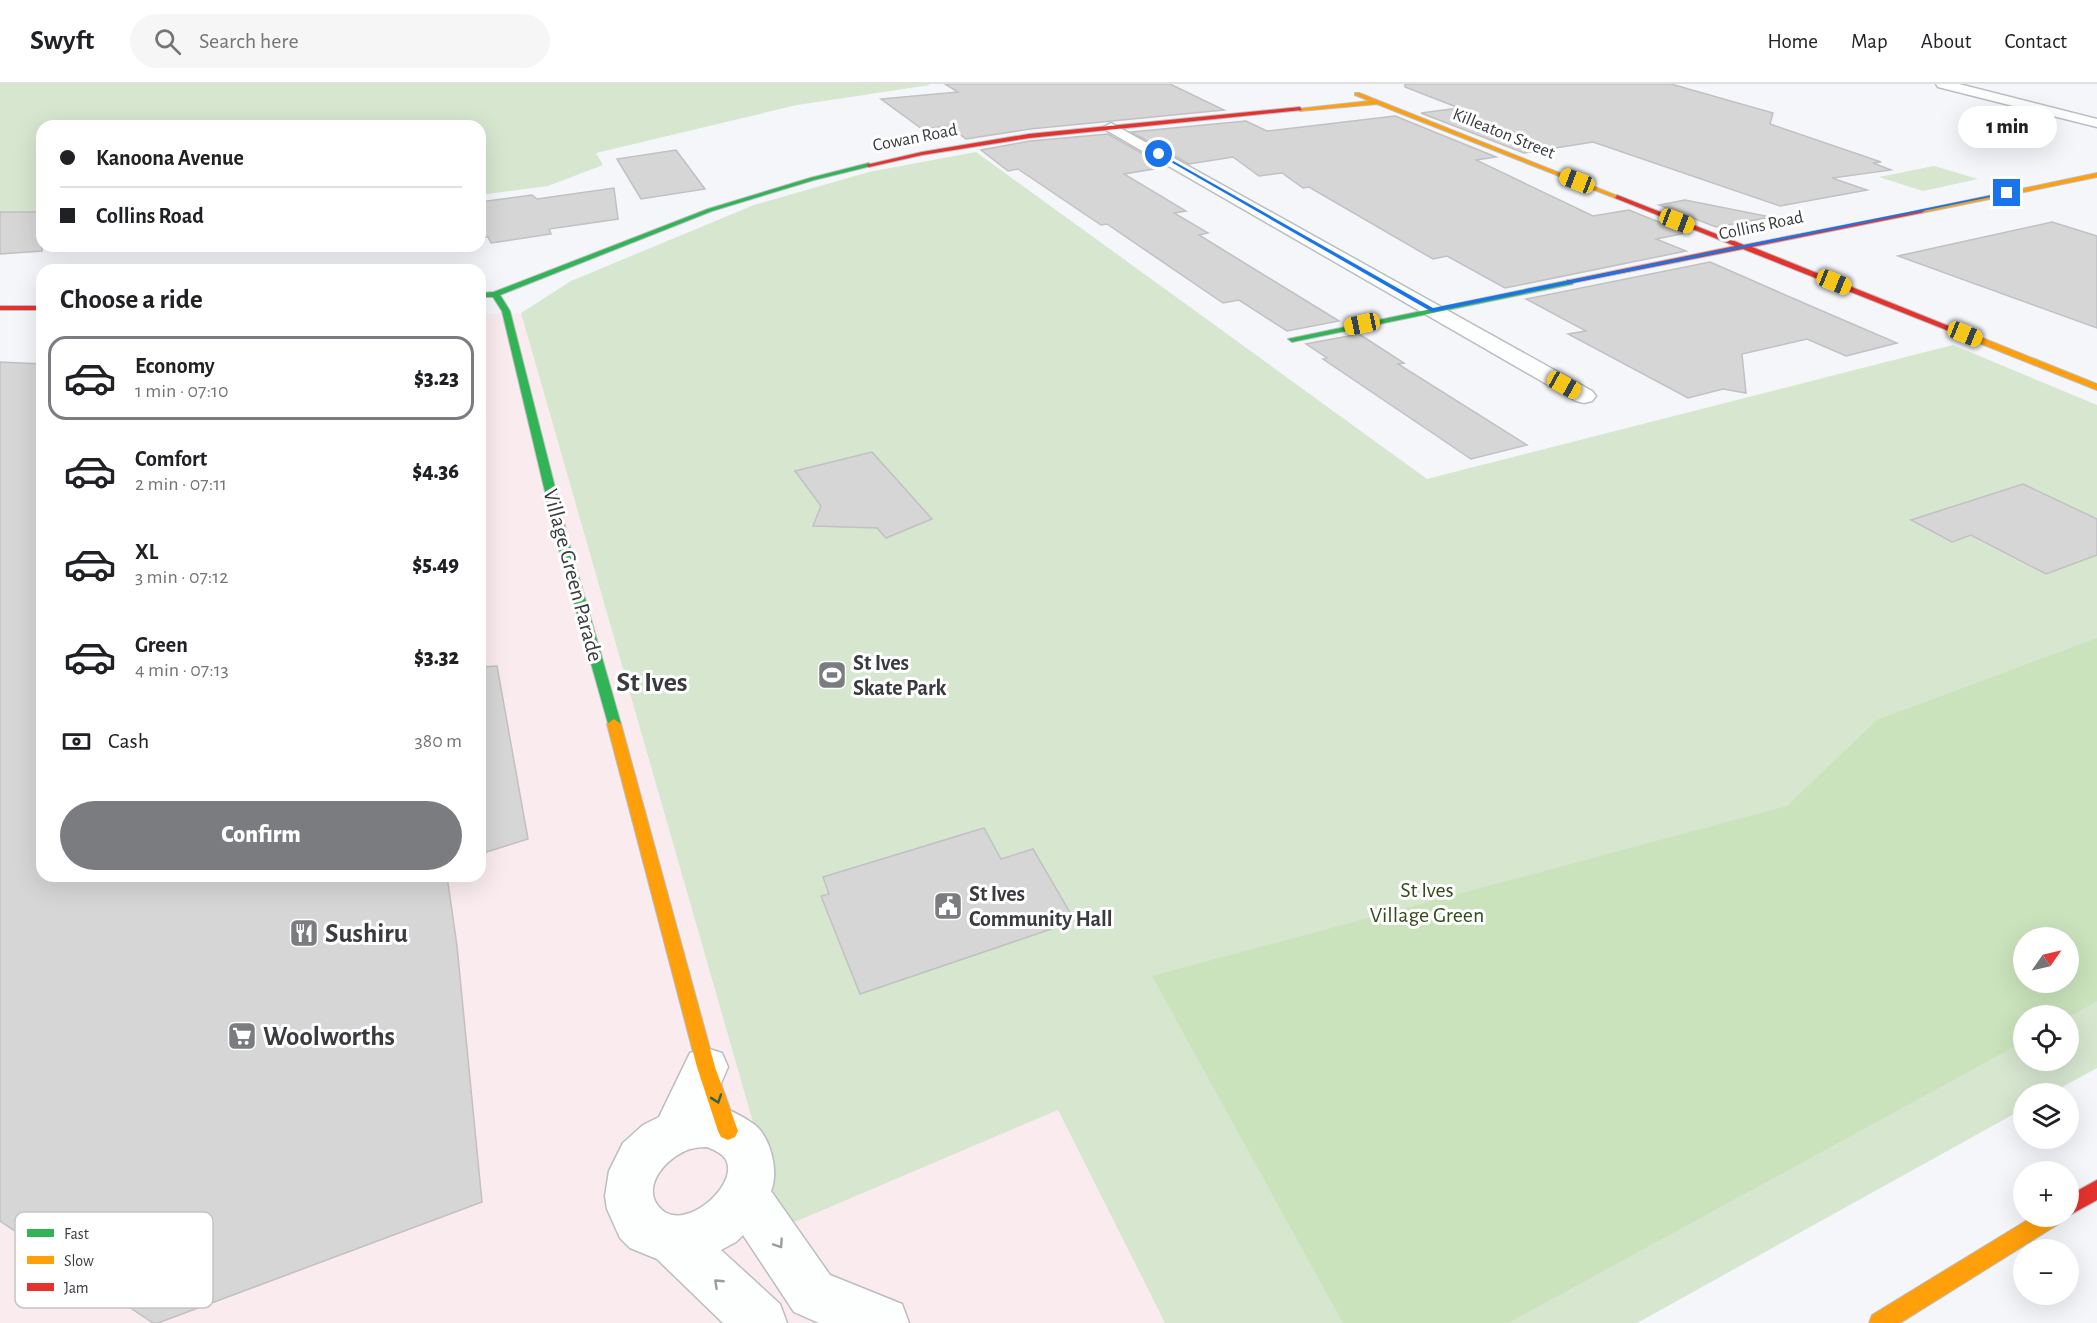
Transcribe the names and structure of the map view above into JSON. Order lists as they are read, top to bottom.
{
  "streets": {
    "street": [
      "Killeaton Street",
      "Cowan Road",
      "Collins Road",
      "Village Green Parade"
    ]
  },
  "crossings": [
    ["Killeaton Street", "Cowan Road"],
    ["Killeaton Street", "Collins Road"],
    ["Cowan Road", "Village Green Parade"]
  ],
  "districts": ["St Ives"],
  "parks": ["St Ives Village Green"],
  "places": {
    "sports": ["St Ives Skate Park"],
    "public building": ["St Ives Community Hall"],
    "restaurant": ["Sushiru"],
    "supermarket": ["Woolworths"]
  },
  "legend": ["Fast", "Slow", "Jam"],
  "north": "top right",
  "page": {
    "header": "Swyft",
    "search": "Search here",
    "nav": [
      "Home",
      "Map",
      "About",
      "Contact"
    ],
    "bubble": "1 min",
    "banner": ["Kanoona Avenue", "Collins Road"],
    "heading": "Choose a ride",
    "list": [
      {
        "name": "Economy",
        "note": "1 min · 07:10",
        "value": "$3.23"
      },
      {
        "name": "Comfort",
        "note": "2 min · 07:11",
        "value": "$4.36"
      },
      {
        "name": "XL",
        "note": "3 min · 07:12",
        "value": "$5.49"
      },
      {
        "name": "Green",
        "note": "4 min · 07:13",
        "value": "$3.32"
      }
    ],
    "pay": ["Cash", "380 m"],
    "buttons": "Confirm",
    "map_buttons": ["+", "−"]
  }
}
